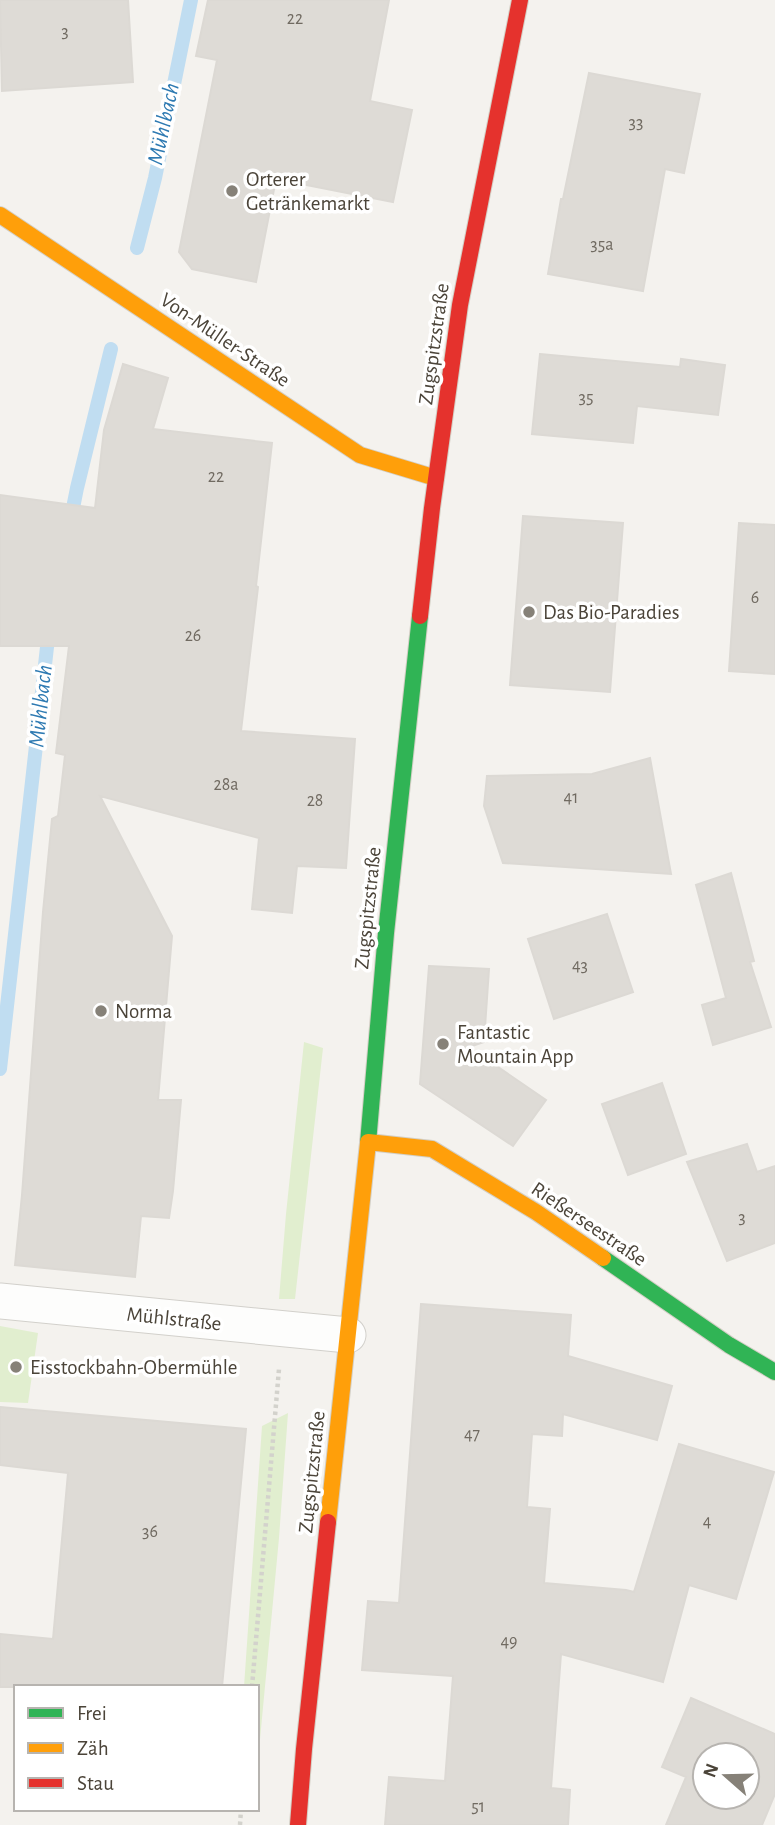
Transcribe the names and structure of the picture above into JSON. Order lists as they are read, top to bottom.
{
  "streets": {
    "main road": ["Von-Müller-Straße", "Zugspitzstraße", "Rießerseestraße"],
    "street": ["Mühlstraße"]
  },
  "crossings": [
    ["Von-Müller-Straße", "Zugspitzstraße"],
    ["Zugspitzstraße", "Rießerseestraße"],
    ["Zugspitzstraße", "Mühlstraße"]
  ],
  "water": ["Mühlbach"],
  "places": [
    "Orterer Getränkemarkt",
    "Das Bio-Paradies",
    "Norma",
    "Fantastic Mountain App",
    "Eisstockbahn-Obermühle"
  ],
  "house_numbers": [
    "22",
    "3",
    "33",
    "35a",
    "35",
    "22",
    "6",
    "26",
    "28a",
    "41",
    "28",
    "43",
    "3",
    "47",
    "4",
    "36",
    "49",
    "51"
  ],
  "legend": ["Frei", "Zäh", "Stau"],
  "north": "left"
}
